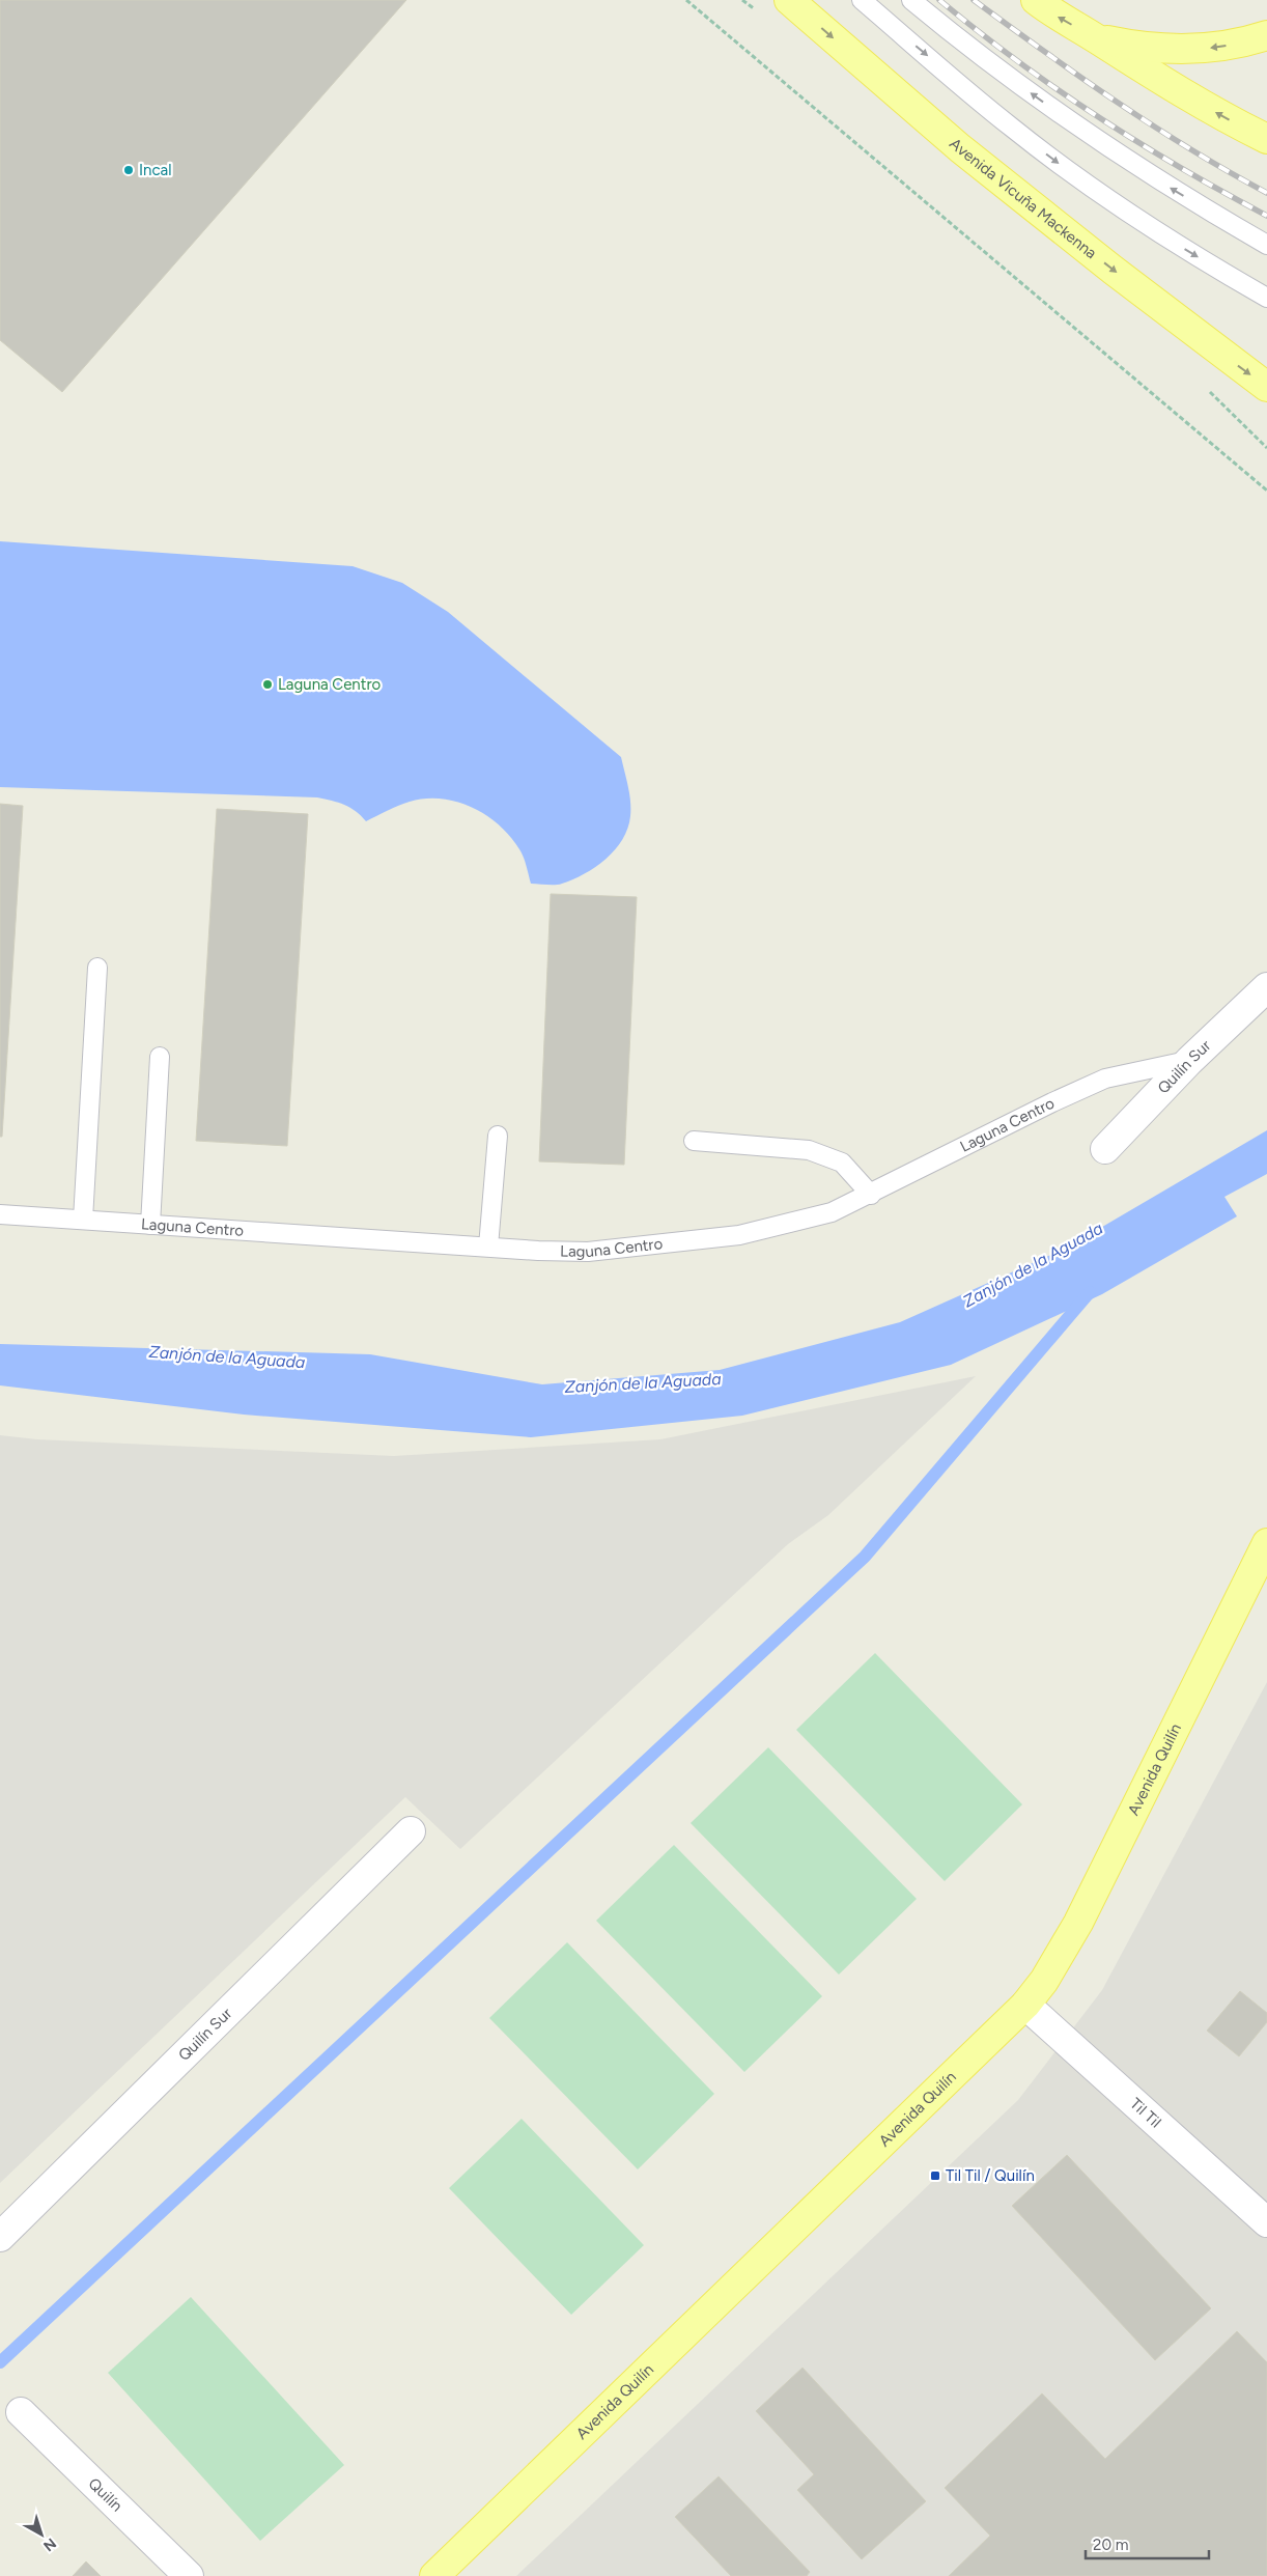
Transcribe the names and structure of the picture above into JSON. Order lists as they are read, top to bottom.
{
  "streets": {
    "main road": ["Avenida Vicuña Mackenna", "Avenida Quilín"],
    "street": ["Quilín Sur", "Til Til", "Quilín"],
    "lane": ["Laguna Centro"]
  },
  "crossings": [
    ["Quilín Sur", "Laguna Centro"],
    ["Avenida Quilín", "Til Til"]
  ],
  "water": ["Zanjón de la Aguada"],
  "places": {
    "other": ["Incal", "Laguna Centro"],
    "transit": ["Til Til / Quilín"]
  },
  "scale_bar": "20 m",
  "north": "bottom right"
}
